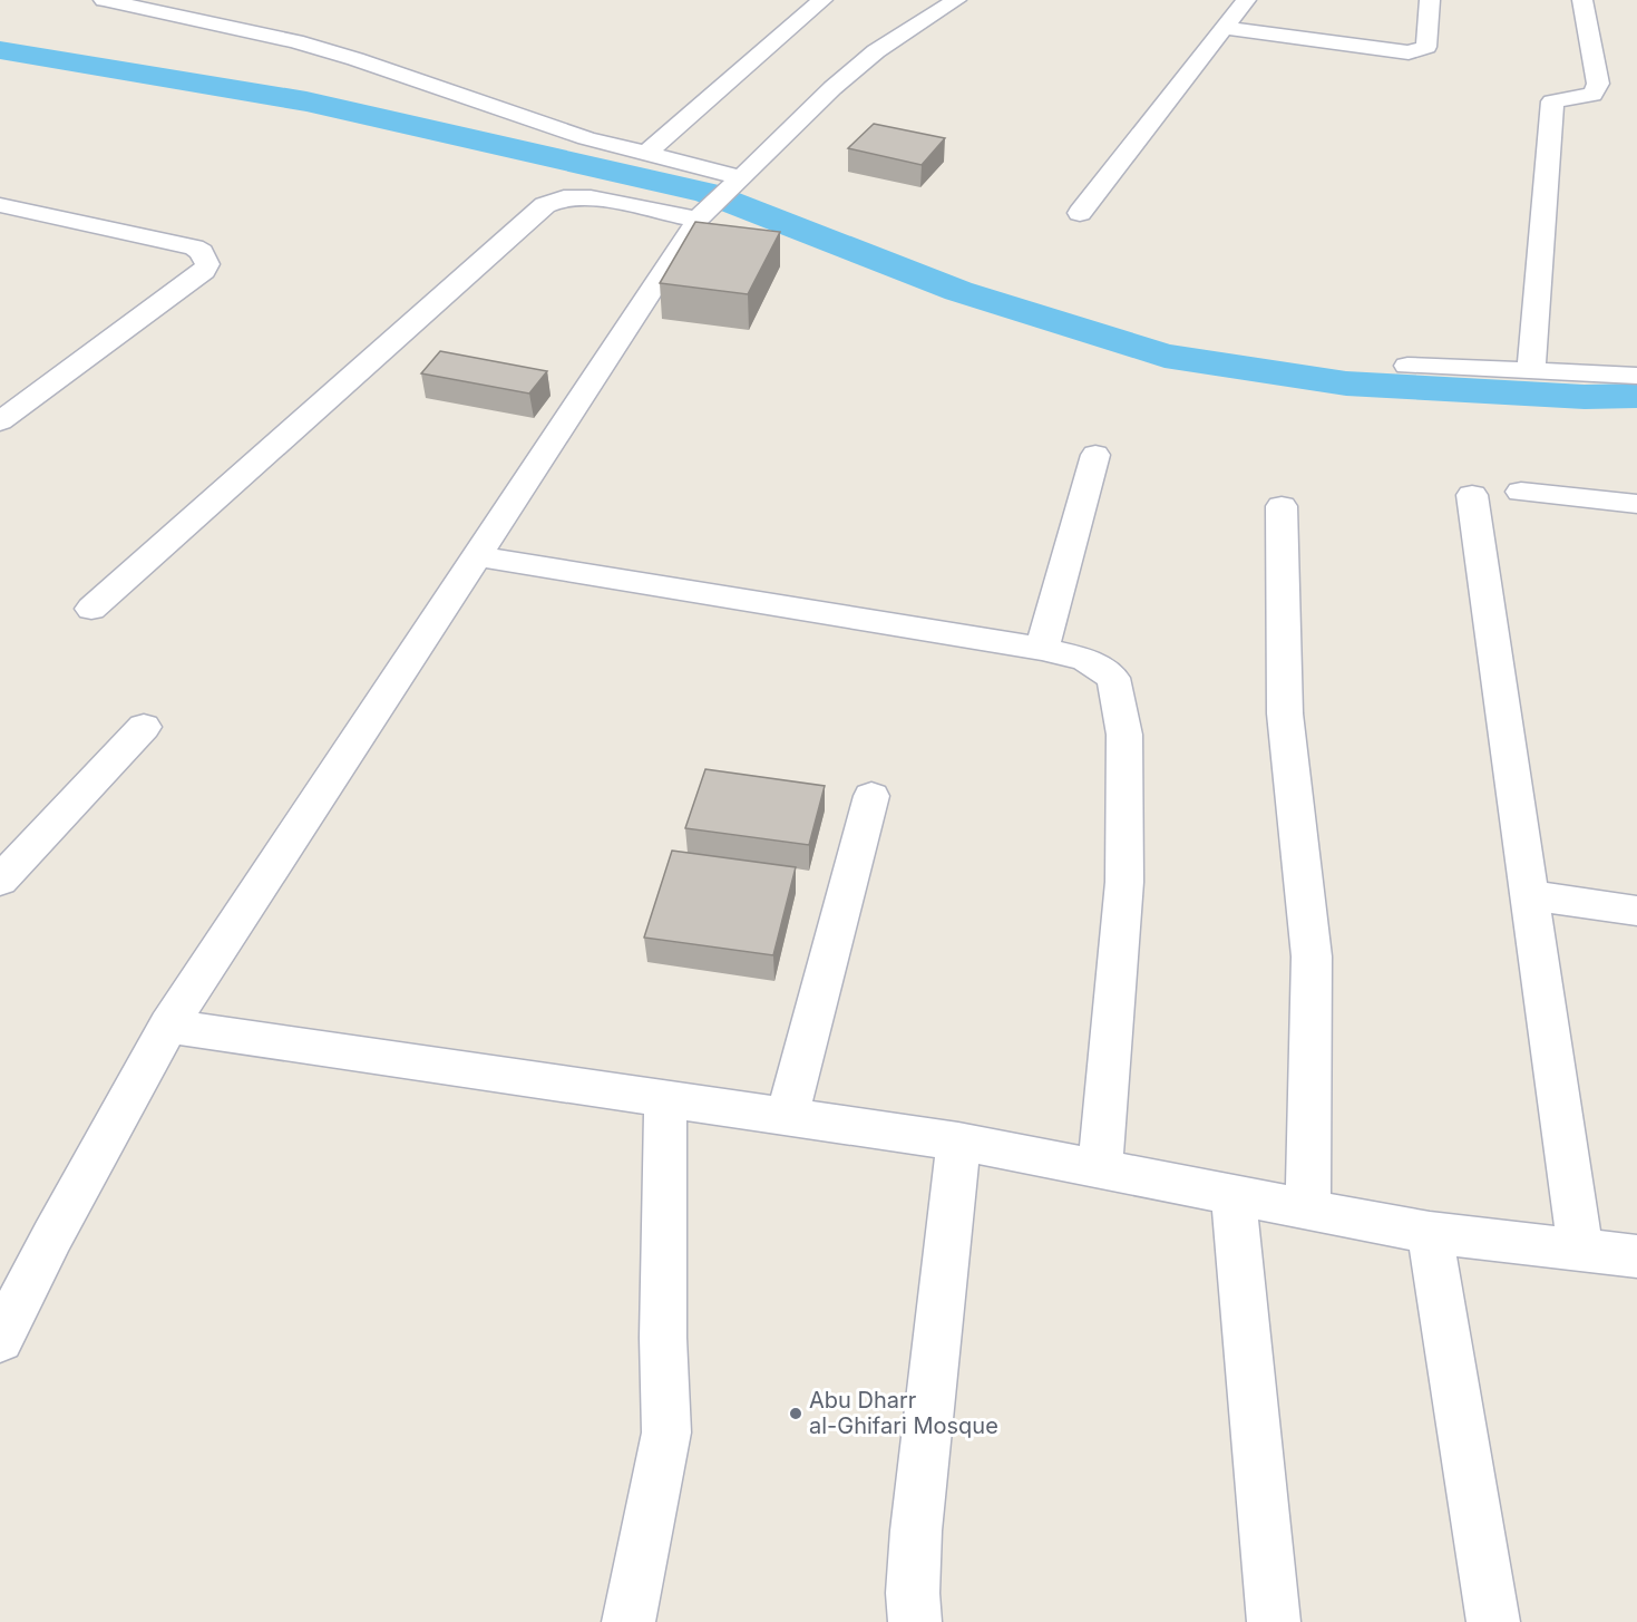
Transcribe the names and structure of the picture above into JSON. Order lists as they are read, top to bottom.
{
  "places": ["Abu Dharr al-Ghifari Mosque"]
}
